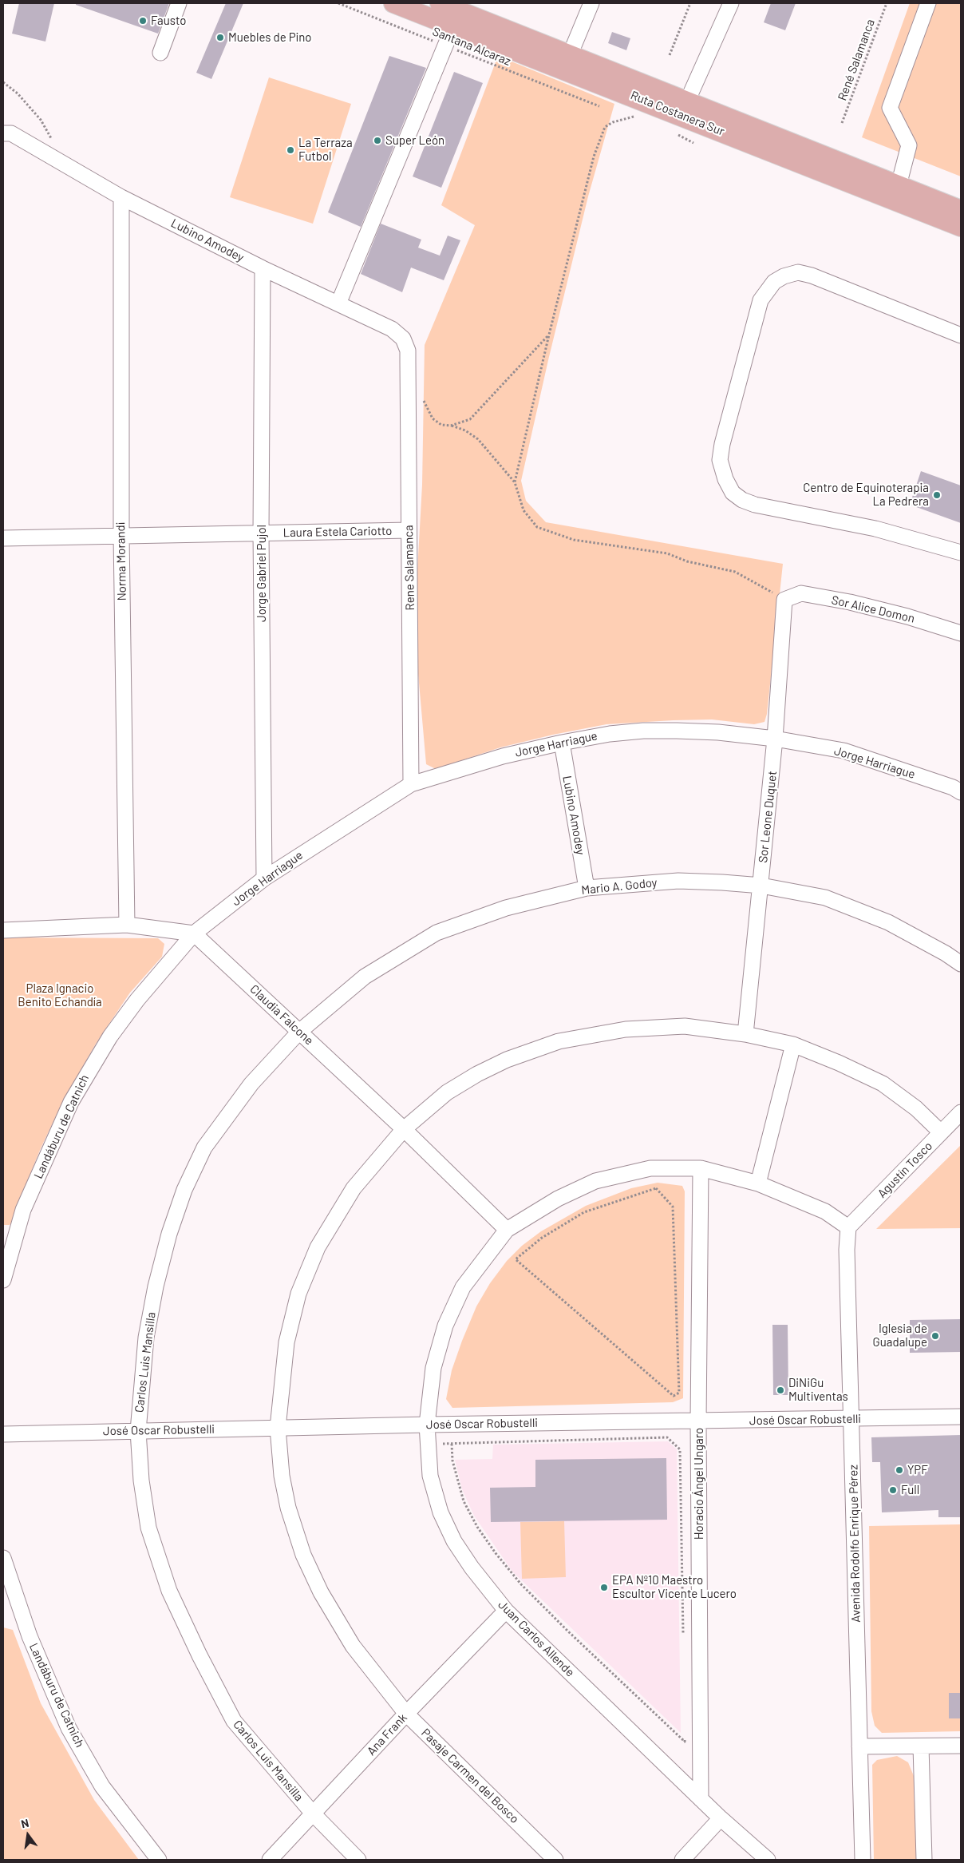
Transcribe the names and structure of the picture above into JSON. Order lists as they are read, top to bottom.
{
  "streets": {
    "main road": ["Ruta Costanera Sur"],
    "street": [
      "Lubino Amodey",
      "Laura Estela Cariotto",
      "Norma Morandi",
      "Rene Salamanca",
      "Jorge Gabriel Pujol",
      "Sor Alice Domon",
      "Jorge Harriague",
      "Sor Leone Duquet",
      "Mario A. Godoy",
      "Claudia Falcone",
      "Landáburu de Catnich",
      "Agustín Tosco",
      "Carlos Luis Mansilla",
      "José Oscar Robustelli",
      "Horacio Ángel Ungaro",
      "Avenida Rodolfo Enrique Pérez",
      "Juan Carlos Allende",
      "Ana Frank",
      "Pasaje Carmen del Bosco"
    ],
    "path": ["Santana Alcaraz", "René Salamanca"]
  },
  "crossings": [
    ["Lubino Amodey", "Norma Morandi"],
    ["Lubino Amodey", "Rene Salamanca"],
    ["Lubino Amodey", "Jorge Gabriel Pujol"],
    ["Lubino Amodey", "Jorge Harriague"],
    ["Lubino Amodey", "Mario A. Godoy"],
    ["Laura Estela Cariotto", "Norma Morandi"],
    ["Laura Estela Cariotto", "Rene Salamanca"],
    ["Laura Estela Cariotto", "Jorge Gabriel Pujol"],
    ["Rene Salamanca", "Jorge Harriague"],
    ["Jorge Gabriel Pujol", "Jorge Harriague"],
    ["Sor Alice Domon", "Sor Leone Duquet"],
    ["Jorge Harriague", "Sor Leone Duquet"],
    ["Jorge Harriague", "Claudia Falcone"],
    ["Jorge Harriague", "Landáburu de Catnich"],
    ["Sor Leone Duquet", "Mario A. Godoy"],
    ["Sor Leone Duquet", "Pasaje Carmen del Bosco"],
    ["Mario A. Godoy", "Claudia Falcone"],
    ["Mario A. Godoy", "Carlos Luis Mansilla"],
    ["Claudia Falcone", "Landáburu de Catnich"],
    ["Claudia Falcone", "Carlos Luis Mansilla"],
    ["Claudia Falcone", "Juan Carlos Allende"],
    ["Claudia Falcone", "Pasaje Carmen del Bosco"],
    ["Agustín Tosco", "Avenida Rodolfo Enrique Pérez"],
    ["Agustín Tosco", "Pasaje Carmen del Bosco"],
    ["Carlos Luis Mansilla", "José Oscar Robustelli"],
    ["Carlos Luis Mansilla", "Ana Frank"],
    ["José Oscar Robustelli", "Horacio Ángel Ungaro"],
    ["José Oscar Robustelli", "Avenida Rodolfo Enrique Pérez"],
    ["José Oscar Robustelli", "Juan Carlos Allende"],
    ["José Oscar Robustelli", "Pasaje Carmen del Bosco"],
    ["Horacio Ángel Ungaro", "Juan Carlos Allende"],
    ["Juan Carlos Allende", "Ana Frank"],
    ["Ana Frank", "Pasaje Carmen del Bosco"]
  ],
  "parks": ["Plaza Ignacio Benito Echandía"],
  "places": [
    "Fausto",
    "Muebles de Pino",
    "Super León",
    "La Terraza Futbol",
    "Centro de Equinoterapia La Pedrera",
    "Iglesia de Guadalupe",
    "DiNiGu Multiventas",
    "YPF",
    "Full",
    "EPA Nº10 Maestro Escultor Vicente Lucero"
  ],
  "north": "top"
}
